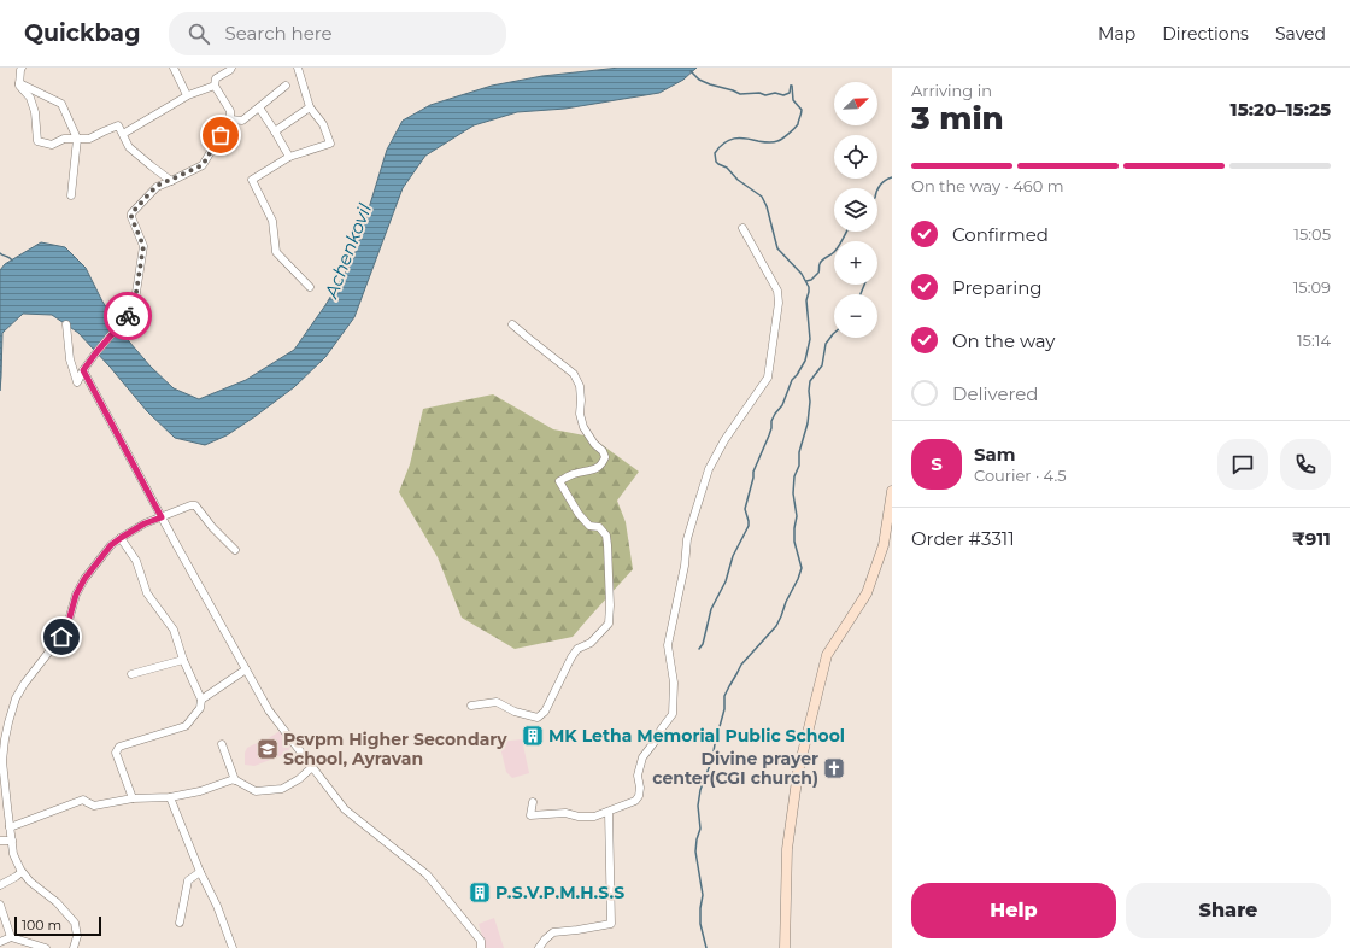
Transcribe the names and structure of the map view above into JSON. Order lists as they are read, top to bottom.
{
  "water": ["Achenkovil"],
  "places": {
    "building": ["MK Letha Memorial Public School", "P.S.V.P.M.H.S.S"],
    "school or university": ["Psvpm Higher Secondary School, Ayravan"],
    "church": ["Divine prayer center(CGI church)"]
  },
  "scale_bar": "100 m",
  "north": "top right",
  "page": {
    "header": "Quickbag",
    "search": "Search here",
    "nav": ["Map", "Directions", "Saved"],
    "heading": ["3 min", "Arriving in", "15:20–15:25"],
    "panel": [
      "Sam",
      "Courier · 4.5",
      "Order #3311",
      "₹911"
    ],
    "map_buttons": ["+", "−"],
    "bar": "On the way · 460 m",
    "list": [
      ["Confirmed", "15:05"],
      ["Preparing", "15:09"],
      ["On the way", "15:14"],
      "Delivered"
    ],
    "round": "S",
    "buttons": ["Help", "Share"],
    "scale": "100 m"
  }
}
